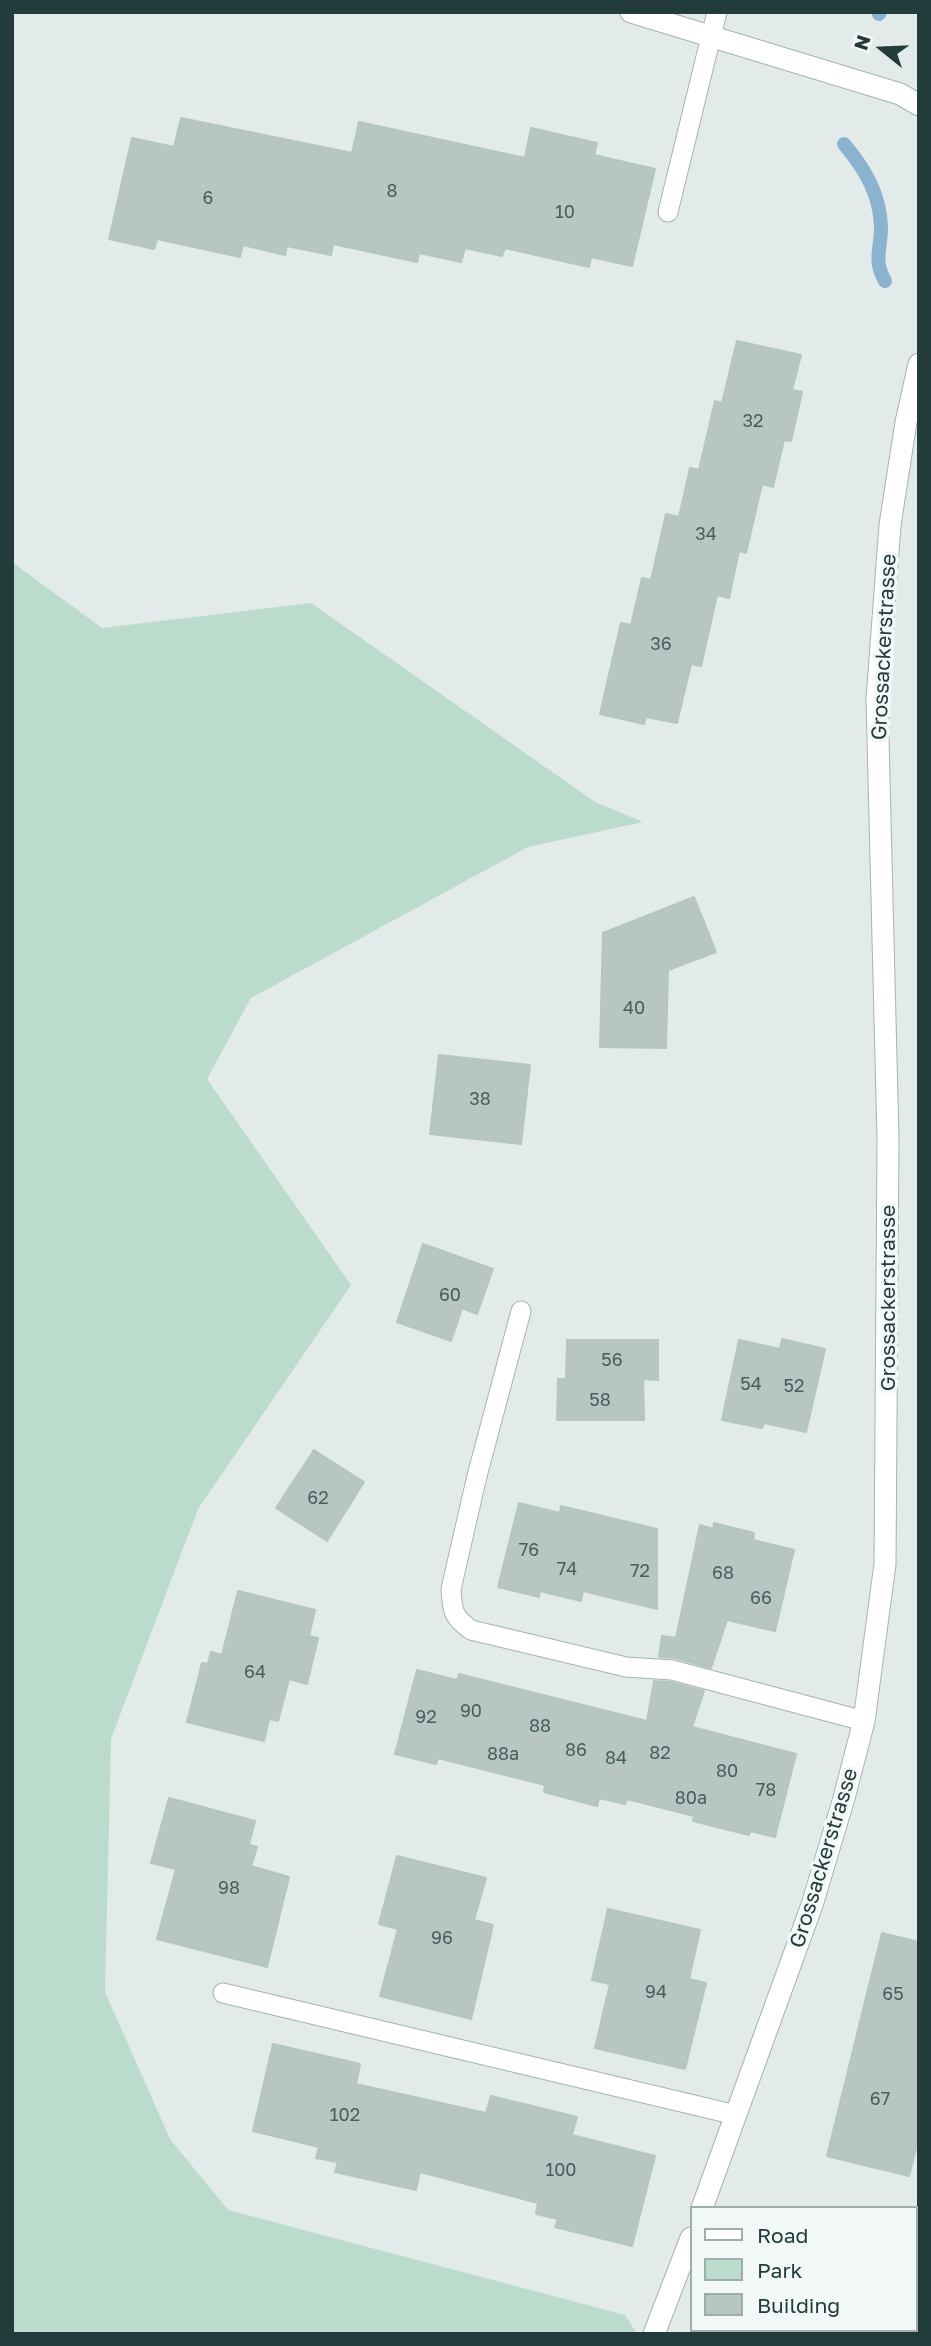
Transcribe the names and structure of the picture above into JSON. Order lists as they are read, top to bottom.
{
  "streets": {
    "street": ["Grossackerstrasse"]
  },
  "house_numbers": [
    "8",
    "6",
    "10",
    "32",
    "34",
    "36",
    "40",
    "38",
    "60",
    "56",
    "54",
    "52",
    "58",
    "62",
    "76",
    "74",
    "72",
    "68",
    "66",
    "64",
    "90",
    "92",
    "88",
    "86",
    "82",
    "88a",
    "84",
    "80",
    "78",
    "80a",
    "98",
    "96",
    "94",
    "65",
    "67",
    "102",
    "100"
  ],
  "legend": ["Road", "Park", "Building"],
  "north": "left"
}
